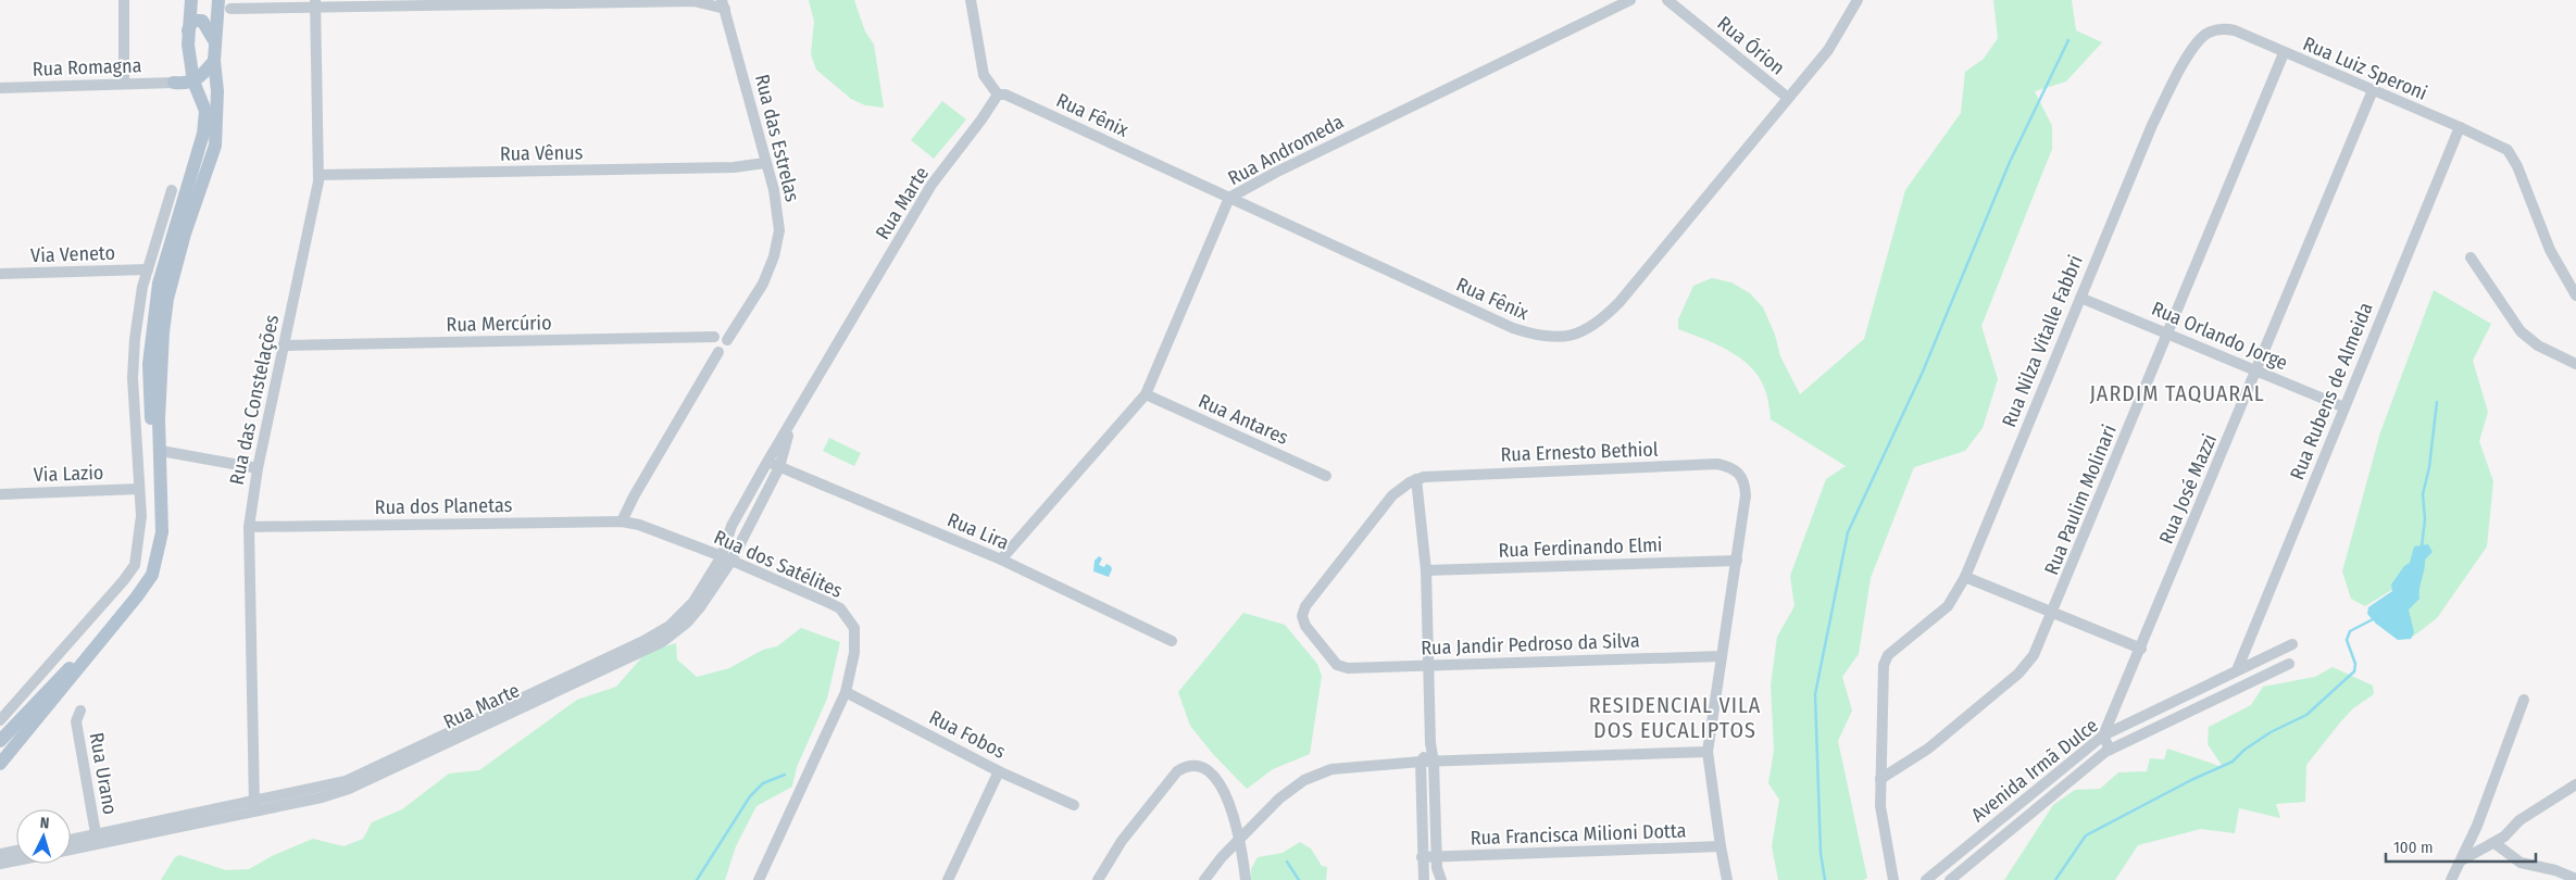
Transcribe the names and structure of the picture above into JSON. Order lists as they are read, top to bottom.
{
  "streets": {
    "street": [
      "Rua Órion",
      "Rua Romagna",
      "Rua Luiz Speroni",
      "Rua Fênix",
      "Rua das Estrelas",
      "Rua Andromeda",
      "Rua Vênus",
      "Rua Marte",
      "Via Veneto",
      "Rua Mercúrio",
      "Rua Orlando Jorge",
      "Rua Nilza Vitalle Fabbri",
      "Rua Rubens de Almeida",
      "Rua das Constelações",
      "Rua Antares",
      "Rua Ernesto Bethiol",
      "Via Lazio",
      "Rua José Mazzi",
      "Rua Paulim Molinari",
      "Rua dos Planetas",
      "Rua Lira",
      "Rua Ferdinando Elmi",
      "Rua dos Satélites",
      "Rua Jandir Pedroso da Silva",
      "Rua Fobos",
      "Avenida Irmã Dulce",
      "Rua Urano",
      "Rua Francisca Milioni Dotta"
    ]
  },
  "crossings": [
    ["Rua Órion", "Rua Fênix"],
    ["Rua Luiz Speroni", "Rua Nilza Vitalle Fabbri"],
    ["Rua Luiz Speroni", "Rua Rubens de Almeida"],
    ["Rua Luiz Speroni", "Rua José Mazzi"],
    ["Rua Luiz Speroni", "Rua Paulim Molinari"],
    ["Rua Fênix", "Rua Andromeda"],
    ["Rua Fênix", "Rua Marte"],
    ["Rua das Estrelas", "Rua Vênus"],
    ["Rua das Estrelas", "Rua Mercúrio"],
    ["Rua Andromeda", "Rua Antares"],
    ["Rua Andromeda", "Rua Lira"],
    ["Rua Vênus", "Rua das Constelações"],
    ["Rua Marte", "Rua das Constelações"],
    ["Rua Marte", "Rua Lira"],
    ["Rua Marte", "Rua dos Satélites"],
    ["Rua Marte", "Rua Urano"],
    ["Rua Mercúrio", "Rua das Constelações"],
    ["Rua Orlando Jorge", "Rua Nilza Vitalle Fabbri"],
    ["Rua Orlando Jorge", "Rua Rubens de Almeida"],
    ["Rua Orlando Jorge", "Rua José Mazzi"],
    ["Rua Orlando Jorge", "Rua Paulim Molinari"],
    ["Rua Nilza Vitalle Fabbri", "Rua Paulim Molinari"],
    ["Rua Rubens de Almeida", "Avenida Irmã Dulce"],
    ["Rua das Constelações", "Rua dos Planetas"],
    ["Rua Ernesto Bethiol", "Rua Ferdinando Elmi"],
    ["Rua Ernesto Bethiol", "Rua Jandir Pedroso da Silva"],
    ["Rua José Mazzi", "Avenida Irmã Dulce"],
    ["Rua dos Planetas", "Rua dos Satélites"],
    ["Rua dos Satélites", "Rua Fobos"]
  ],
  "districts": ["JARDIM TAQUARAL", "RESIDENCIAL VILA DOS EUCALIPTOS"],
  "scale_bar": "100 m",
  "north": "top"
}
